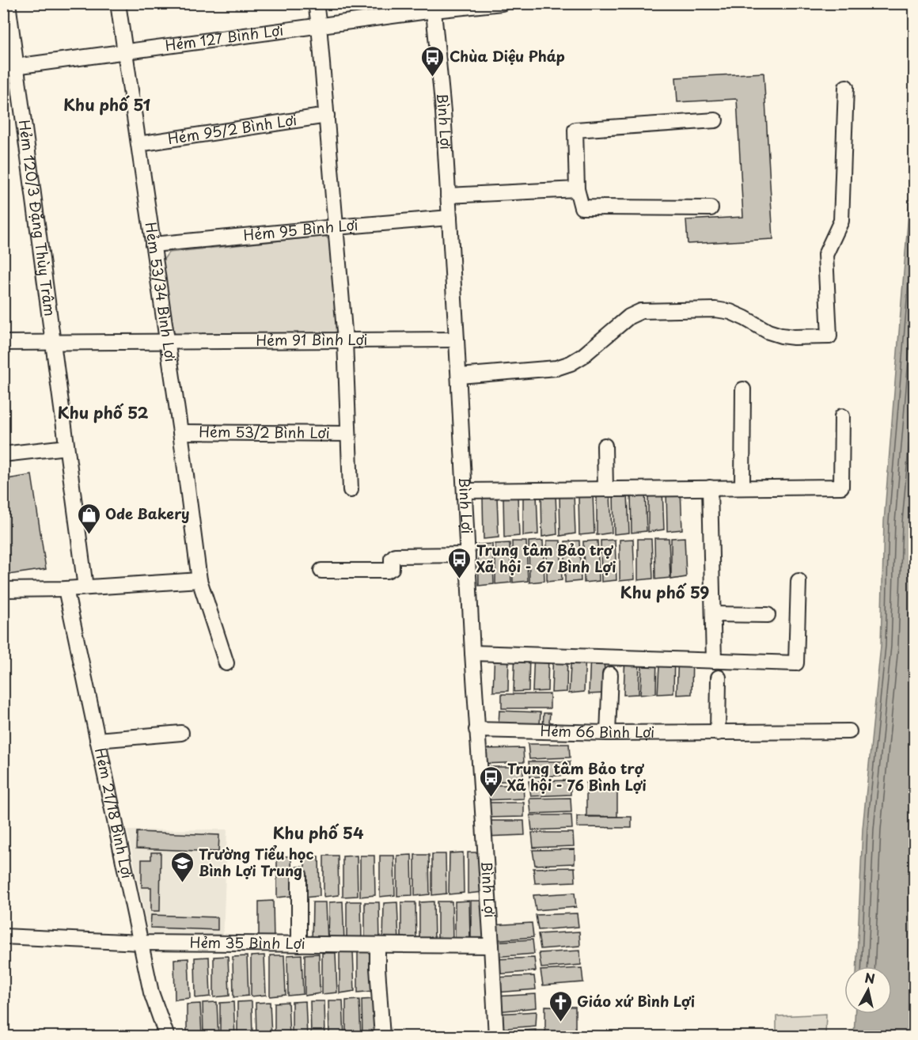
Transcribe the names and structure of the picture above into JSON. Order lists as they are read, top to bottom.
{
  "streets": {
    "street": [
      "Hẻm 127 Bình Lợi",
      "Bình Lợi",
      "Hẻm 95/2 Bình Lợi",
      "Hẻm 120/3 Đặng Thùy Trâm",
      "Hẻm 95 Bình Lợi",
      "Hẻm 53/34 Bình Lợi",
      "Hẻm 91 Bình Lợi",
      "Hẻm 53/2 Bình Lợi",
      "Hẻm 66 Bình Lợi",
      "Hẻm 21/18 Bình Lợi",
      "Hẻm 35 Bình Lợi"
    ]
  },
  "crossings": [
    ["Hẻm 127 Bình Lợi", "Bình Lợi"],
    ["Hẻm 127 Bình Lợi", "Hẻm 120/3 Đặng Thùy Trâm"],
    ["Hẻm 127 Bình Lợi", "Hẻm 53/34 Bình Lợi"],
    ["Bình Lợi", "Hẻm 95 Bình Lợi"],
    ["Bình Lợi", "Hẻm 91 Bình Lợi"],
    ["Bình Lợi", "Hẻm 66 Bình Lợi"],
    ["Bình Lợi", "Hẻm 35 Bình Lợi"],
    ["Hẻm 95/2 Bình Lợi", "Hẻm 53/34 Bình Lợi"],
    ["Hẻm 120/3 Đặng Thùy Trâm", "Hẻm 91 Bình Lợi"],
    ["Hẻm 95 Bình Lợi", "Hẻm 53/34 Bình Lợi"],
    ["Hẻm 95 Bình Lợi", "Hẻm 53/2 Bình Lợi"],
    ["Hẻm 53/34 Bình Lợi", "Hẻm 91 Bình Lợi"],
    ["Hẻm 53/34 Bình Lợi", "Hẻm 53/2 Bình Lợi"],
    ["Hẻm 91 Bình Lợi", "Hẻm 53/2 Bình Lợi"],
    ["Hẻm 21/18 Bình Lợi", "Hẻm 35 Bình Lợi"]
  ],
  "districts": [
    "Khu phố 51",
    "Khu phố 52",
    "Khu phố 59",
    "Khu phố 54"
  ],
  "places": {
    "bus stop": ["Chùa Diệu Pháp", "Trung tâm Bảo trợ Xã hội - 67 Bình Lợi", "Trung tâm Bảo trợ Xã hội - 76 Bình Lợi"],
    "shop": ["Ode Bakery"],
    "school or university": ["Trường Tiểu học Bình Lợi Trung"],
    "church": ["Giáo xứ Bình Lợi"]
  },
  "north": "top"
}
